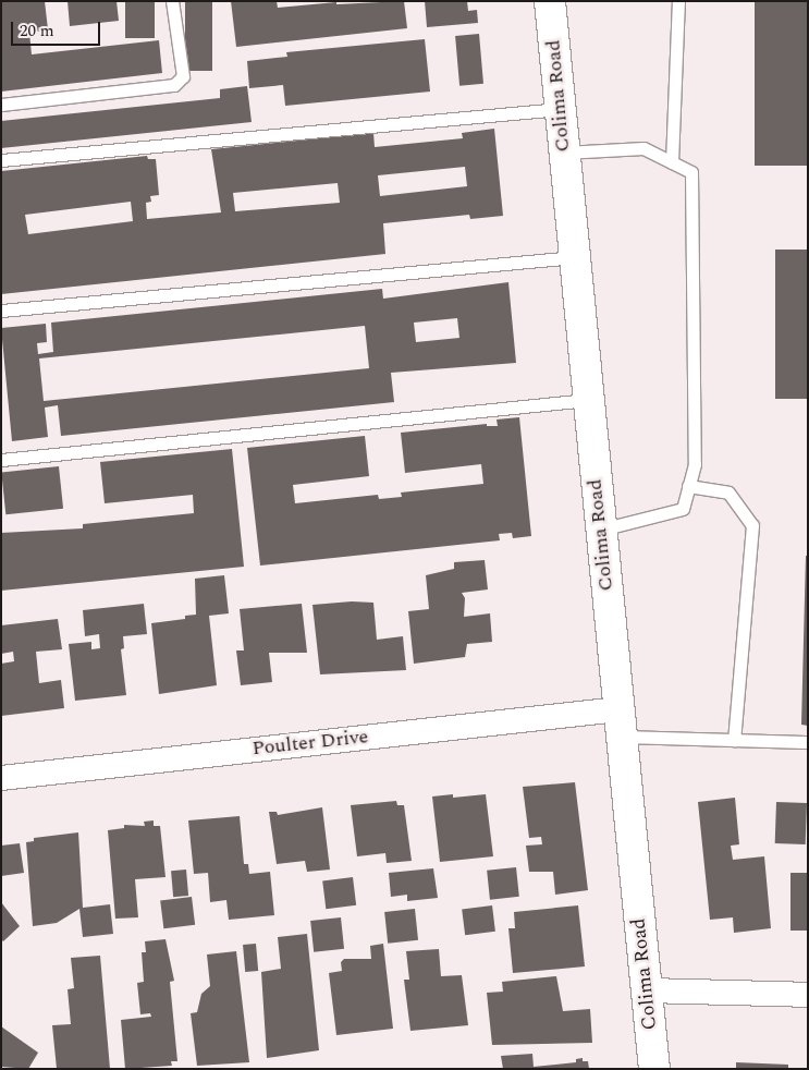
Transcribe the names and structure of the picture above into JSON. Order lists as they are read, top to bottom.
{
  "streets": {
    "main road": ["Colima Road"],
    "street": ["Poulter Drive"]
  },
  "crossings": [
    ["Colima Road", "Poulter Drive"]
  ],
  "scale_bar": "20 m"
}
